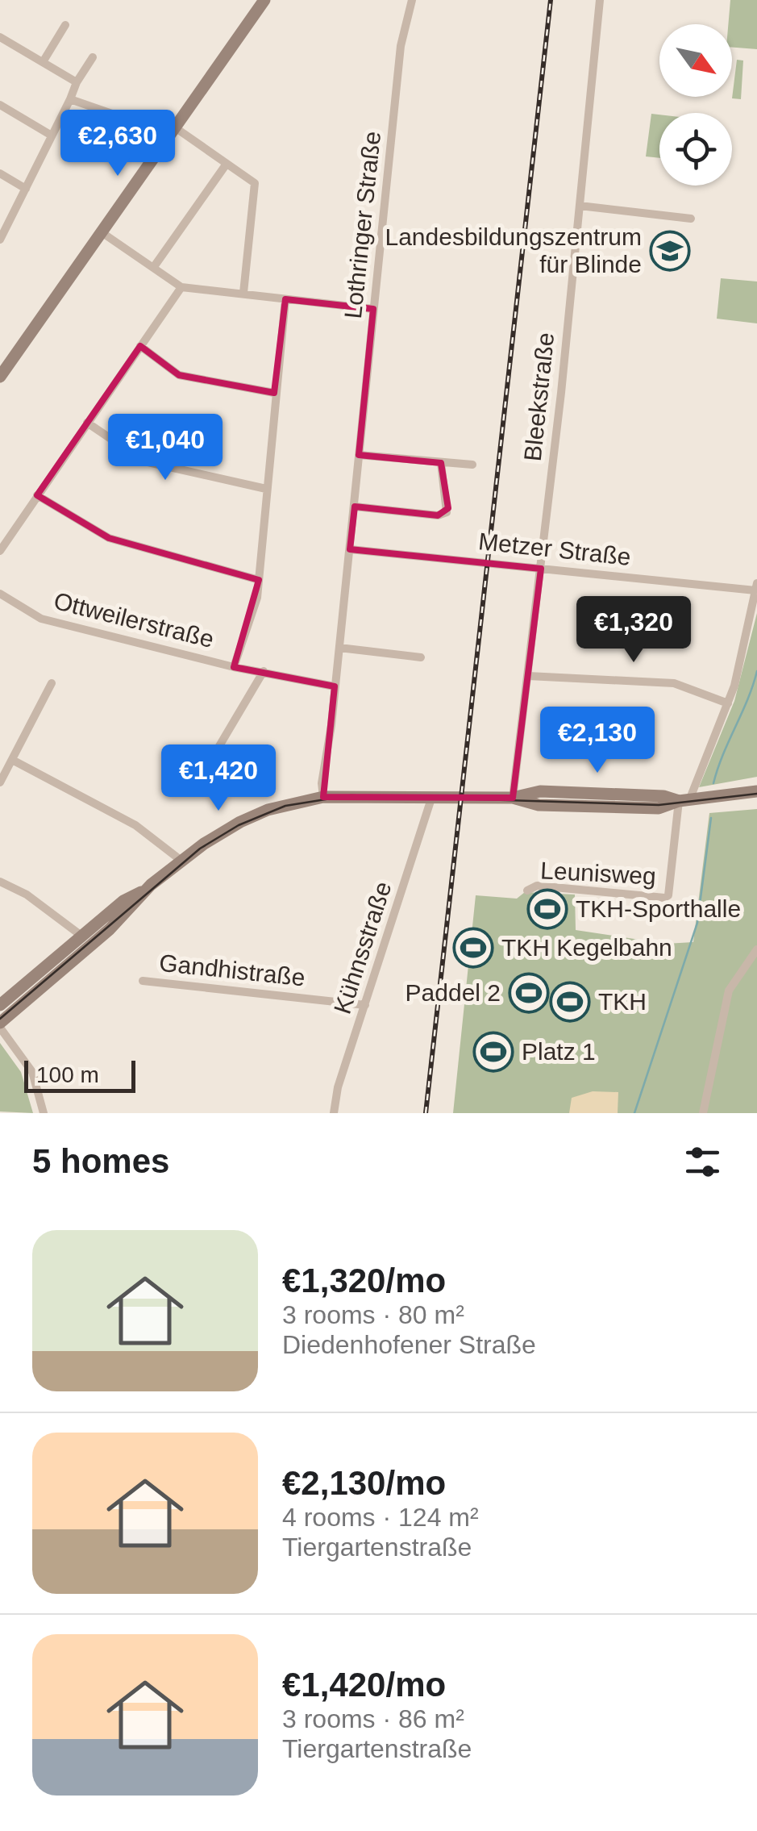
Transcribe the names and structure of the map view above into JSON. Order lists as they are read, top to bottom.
{
  "streets": {
    "street": [
      "Lothringer Straße",
      "Bleekstraße",
      "Metzer Straße",
      "Ottweilerstraße",
      "Leunisweg",
      "Kühnsstraße",
      "Gandhistraße"
    ]
  },
  "crossings": [
    ["Lothringer Straße", "Metzer Straße"],
    ["Lothringer Straße", "Ottweilerstraße"],
    ["Bleekstraße", "Metzer Straße"],
    ["Kühnsstraße", "Gandhistraße"]
  ],
  "places": {
    "school or university": ["Landesbildungszentrum für Blinde"],
    "sports": [
      "TKH-Sporthalle",
      "TKH Kegelbahn",
      "Paddel 2",
      "TKH",
      "Platz 1"
    ]
  },
  "scale_bar": "100 m",
  "north": "bottom right",
  "page": {
    "price": [
      "€2,630",
      "€1,040",
      "€1,320",
      "€2,130",
      "€1,420"
    ],
    "scale": "100 m",
    "heading": "5 homes",
    "list": [
      {
        "name": "€1,320/mo",
        "note": "3 rooms · 80 m² · Diedenhofener Straße"
      },
      {
        "name": "€2,130/mo",
        "note": "4 rooms · 124 m² · Tiergartenstraße"
      },
      {
        "name": "€1,420/mo",
        "note": "3 rooms · 86 m² · Tiergartenstraße"
      }
    ]
  }
}
